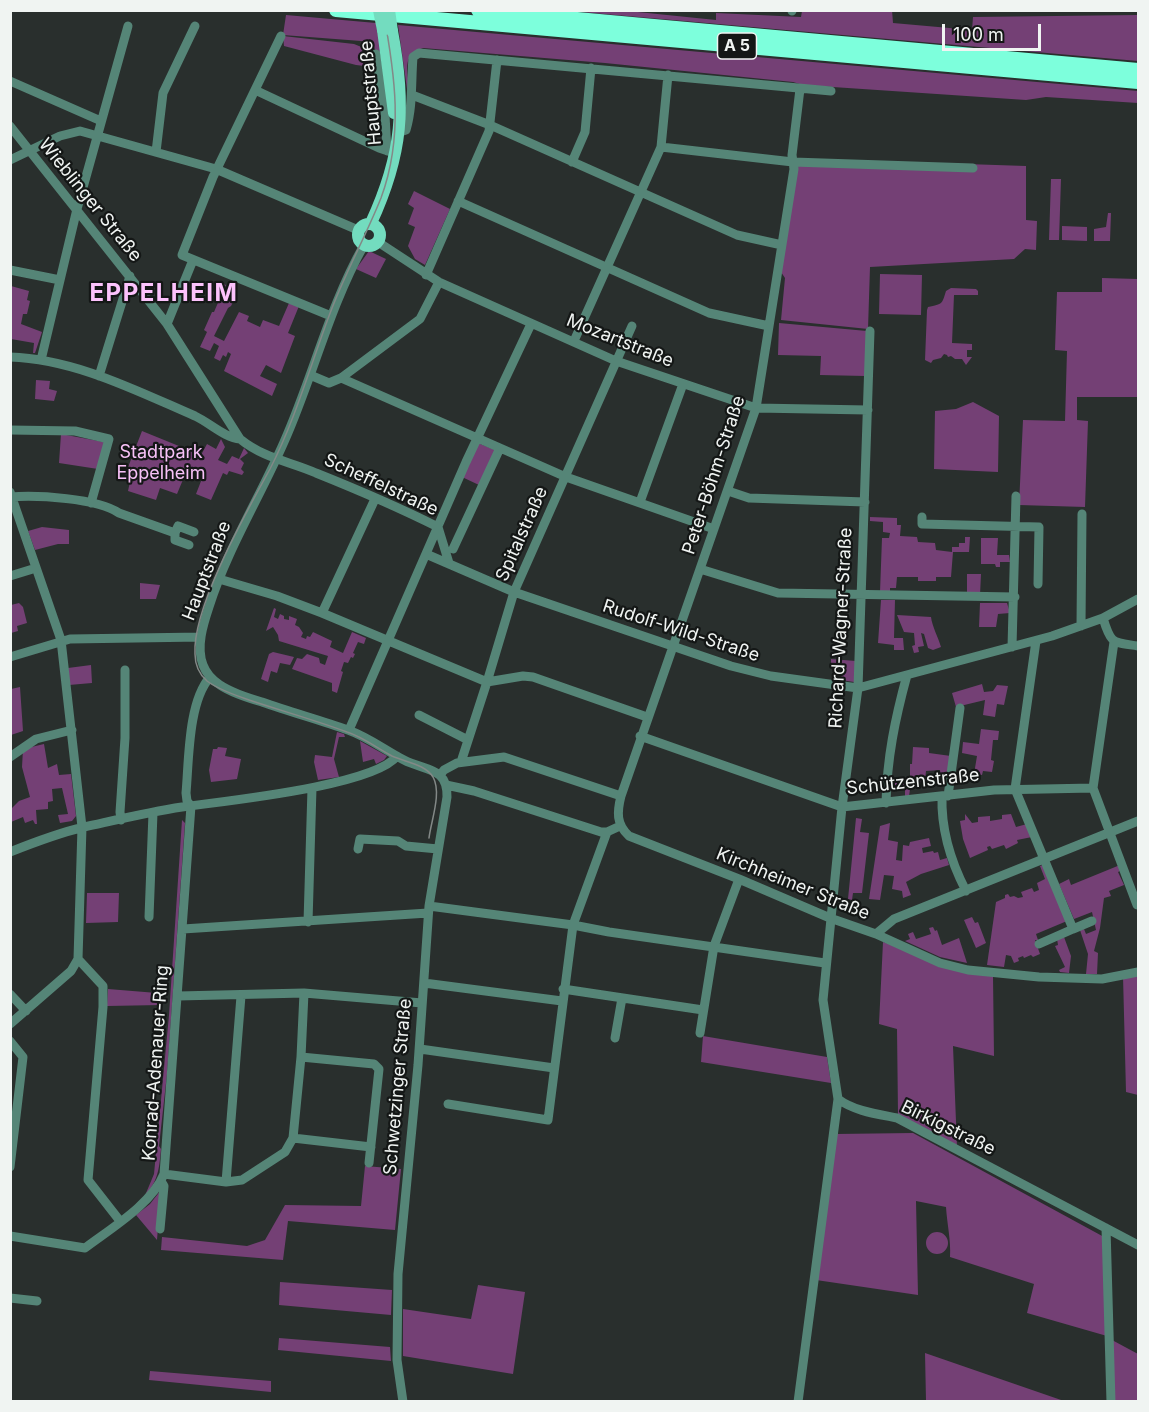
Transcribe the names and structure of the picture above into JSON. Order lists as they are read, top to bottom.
{
  "streets": {
    "highway": ["A 5"],
    "main road": ["Hauptstraße"],
    "street": [
      "Wieblinger Straße",
      "Mozartstraße",
      "Peter-Böhm-Straße",
      "Scheffelstraße",
      "Spitalstraße",
      "Richard-Wagner-Straße",
      "Rudolf-Wild-Straße",
      "Schützenstraße",
      "Kirchheimer Straße",
      "Konrad-Adenauer-Ring",
      "Schwetzinger Straße",
      "Birkigstraße"
    ]
  },
  "crossings": [
    ["Hauptstraße", "Wieblinger Straße"],
    ["Hauptstraße", "Mozartstraße"],
    ["Hauptstraße", "Scheffelstraße"],
    ["Hauptstraße", "Konrad-Adenauer-Ring"],
    ["Wieblinger Straße", "Scheffelstraße"],
    ["Mozartstraße", "Peter-Böhm-Straße"],
    ["Mozartstraße", "Spitalstraße"],
    ["Mozartstraße", "Richard-Wagner-Straße"],
    ["Peter-Böhm-Straße", "Rudolf-Wild-Straße"],
    ["Peter-Böhm-Straße", "Schützenstraße"],
    ["Peter-Böhm-Straße", "Kirchheimer Straße"],
    ["Scheffelstraße", "Rudolf-Wild-Straße"],
    ["Spitalstraße", "Rudolf-Wild-Straße"],
    ["Richard-Wagner-Straße", "Rudolf-Wild-Straße"],
    ["Richard-Wagner-Straße", "Schützenstraße"],
    ["Richard-Wagner-Straße", "Kirchheimer Straße"]
  ],
  "districts": ["EPPELHEIM"],
  "parks": ["Stadtpark Eppelheim"],
  "scale_bar": "100 m"
}
